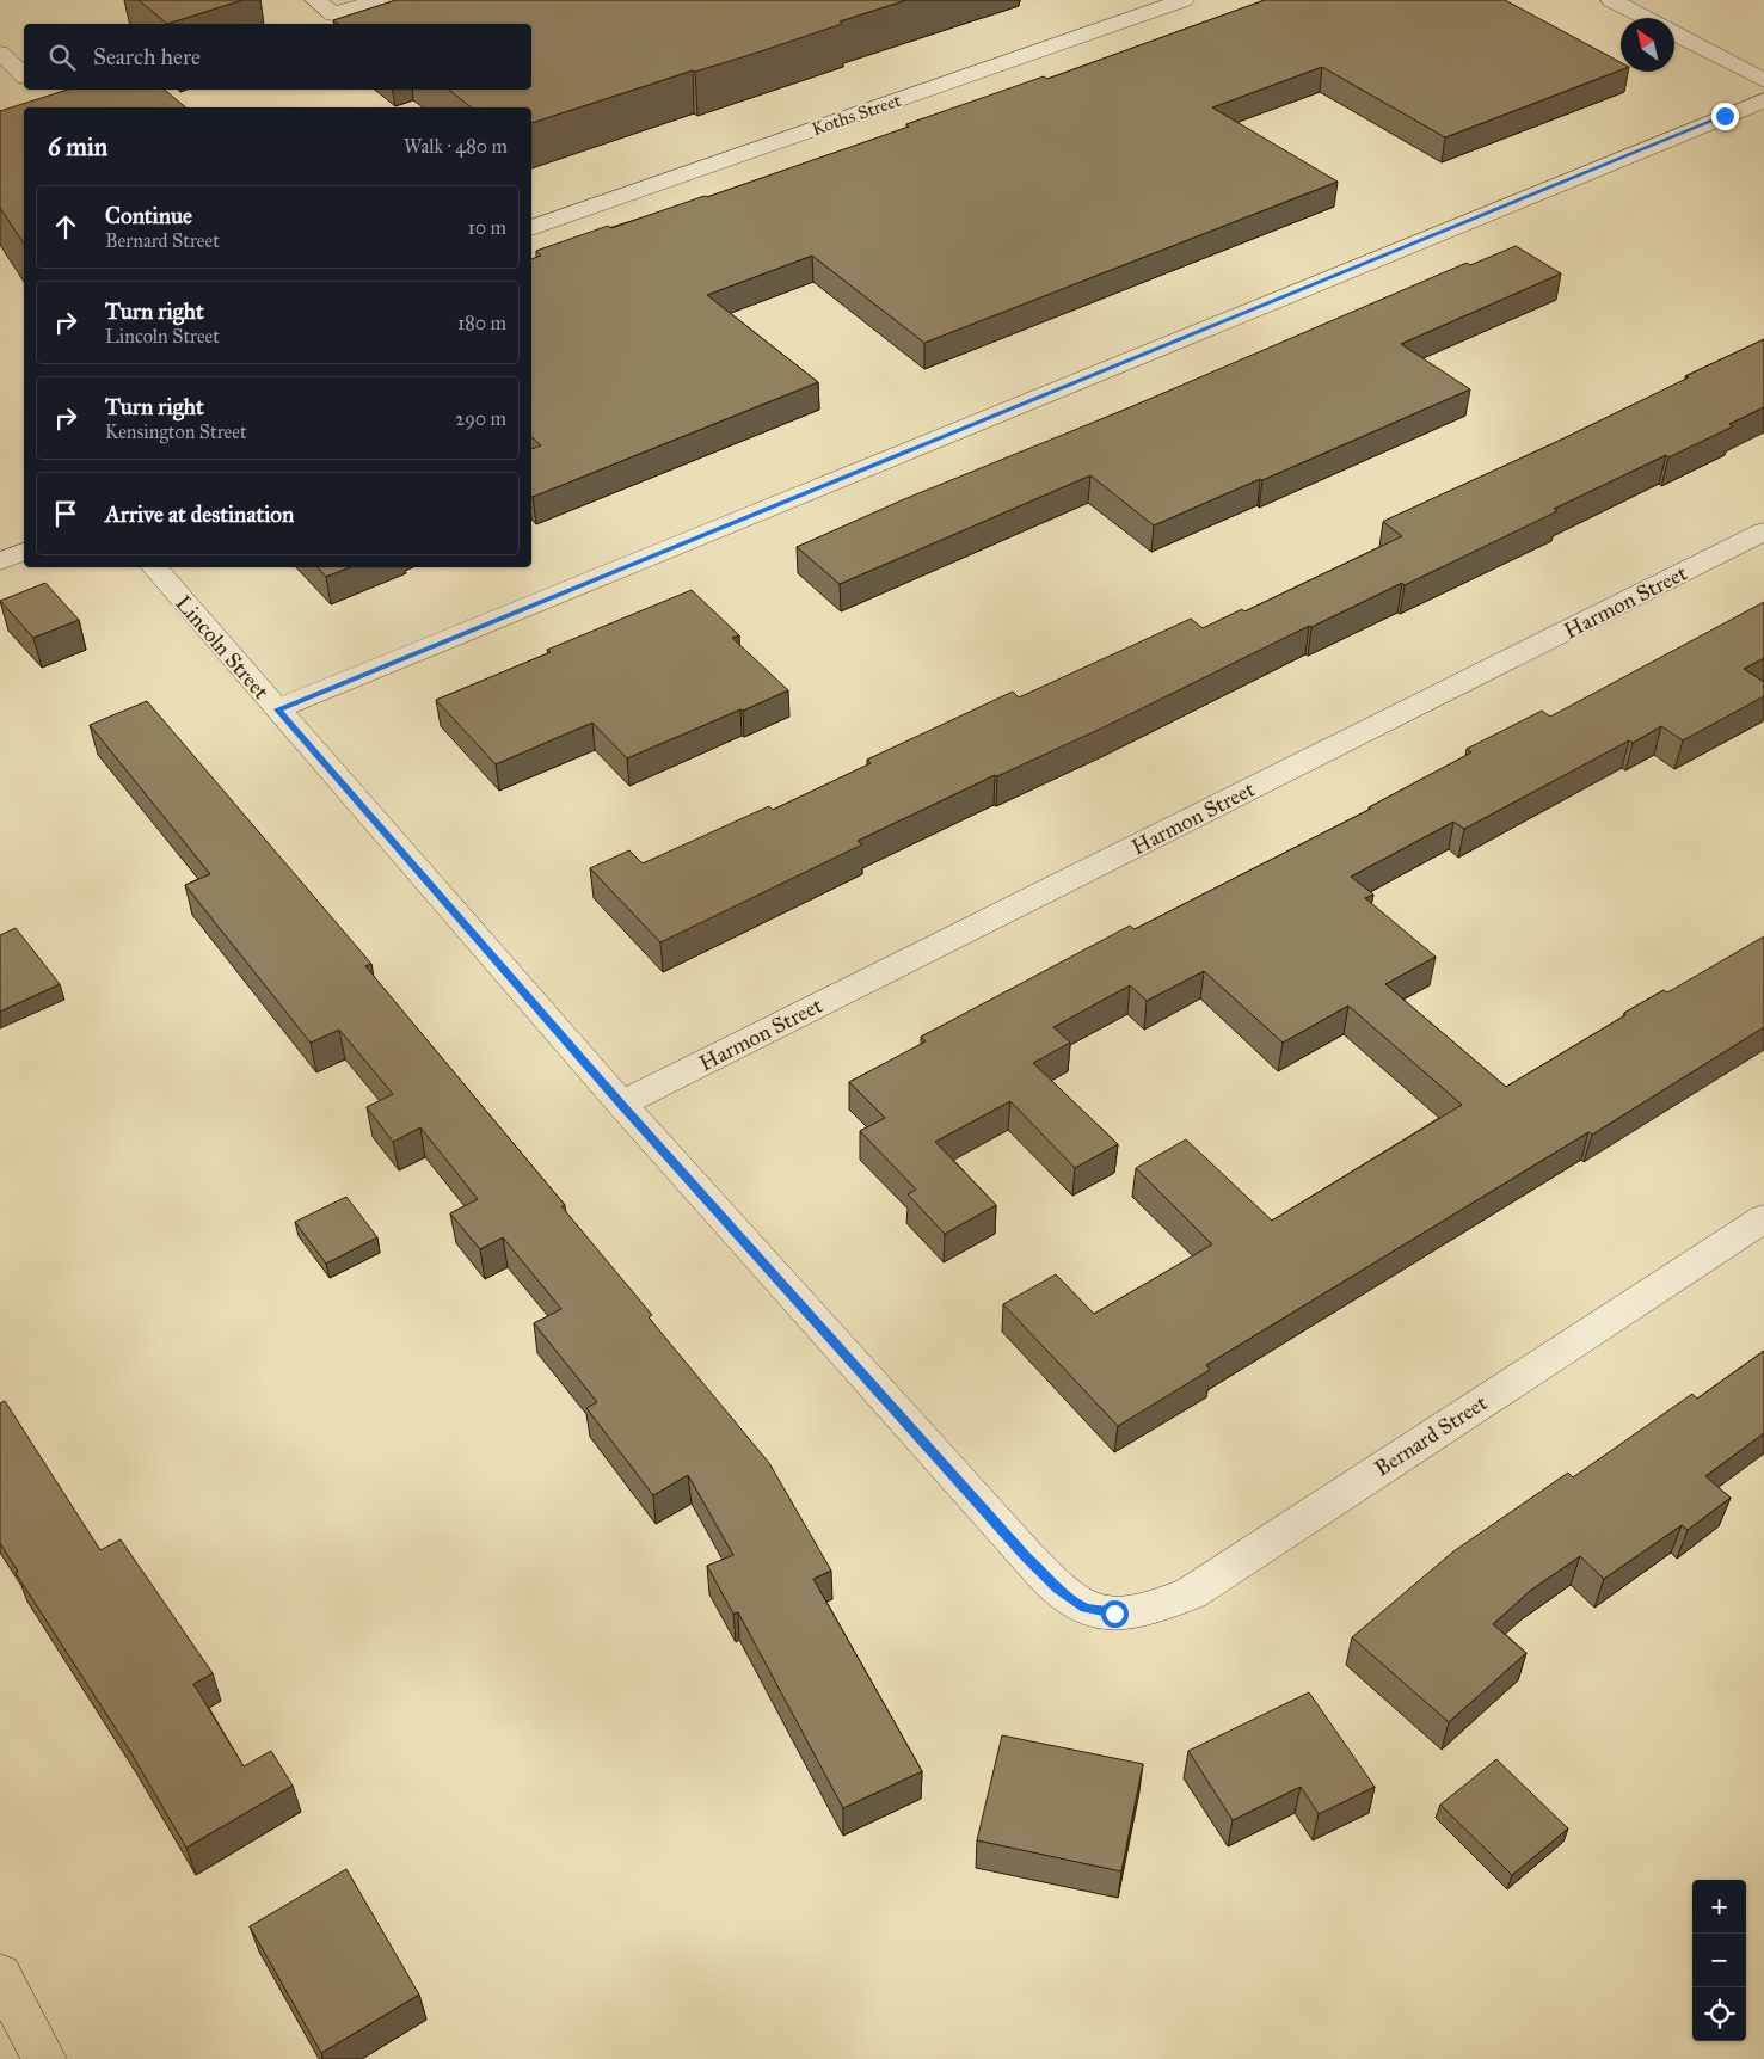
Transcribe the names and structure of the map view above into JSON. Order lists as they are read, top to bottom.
{
  "streets": {
    "street": [
      "Koths Street",
      "Harmon Street",
      "Lincoln Street",
      "Bernard Street"
    ]
  },
  "crossings": [
    ["Harmon Street", "Lincoln Street"],
    ["Lincoln Street", "Bernard Street"]
  ],
  "north": "top left",
  "page": {
    "search": "Search here",
    "heading": ["6 min", "Walk · 480 m"],
    "list": [
      ["Continue", "Bernard Street", "10 m"],
      ["Turn right", "Lincoln Street", "180 m"],
      ["Turn right", "Kensington Street", "290 m"],
      "Arrive at destination"
    ],
    "map_buttons": ["+", "−"]
  }
}
